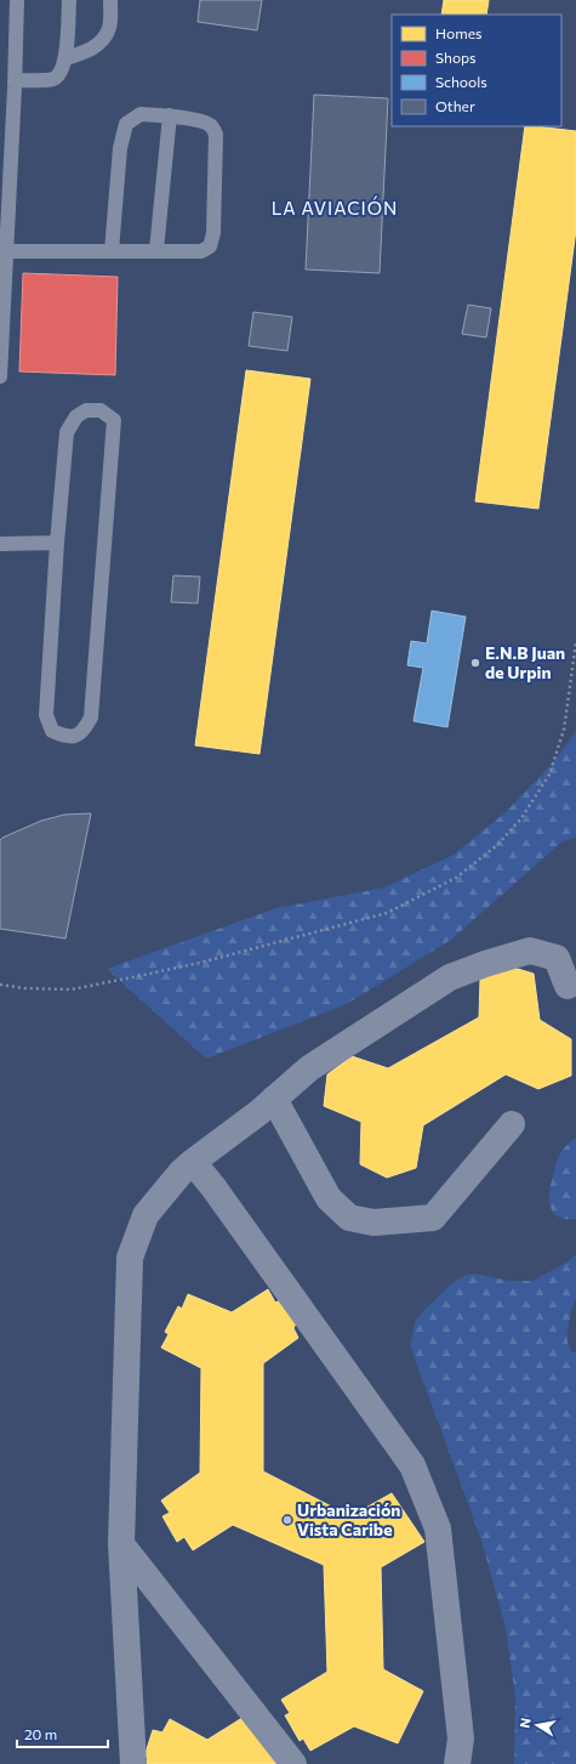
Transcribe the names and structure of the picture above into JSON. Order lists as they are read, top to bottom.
{
  "districts": ["LA AVIACIÓN"],
  "places": ["E.N.B Juan de Urpin", "Urbanización Vista Caribe"],
  "legend": [
    "Homes",
    "Shops",
    "Schools",
    "Other"
  ],
  "scale_bar": "20 m",
  "north": "left"
}
